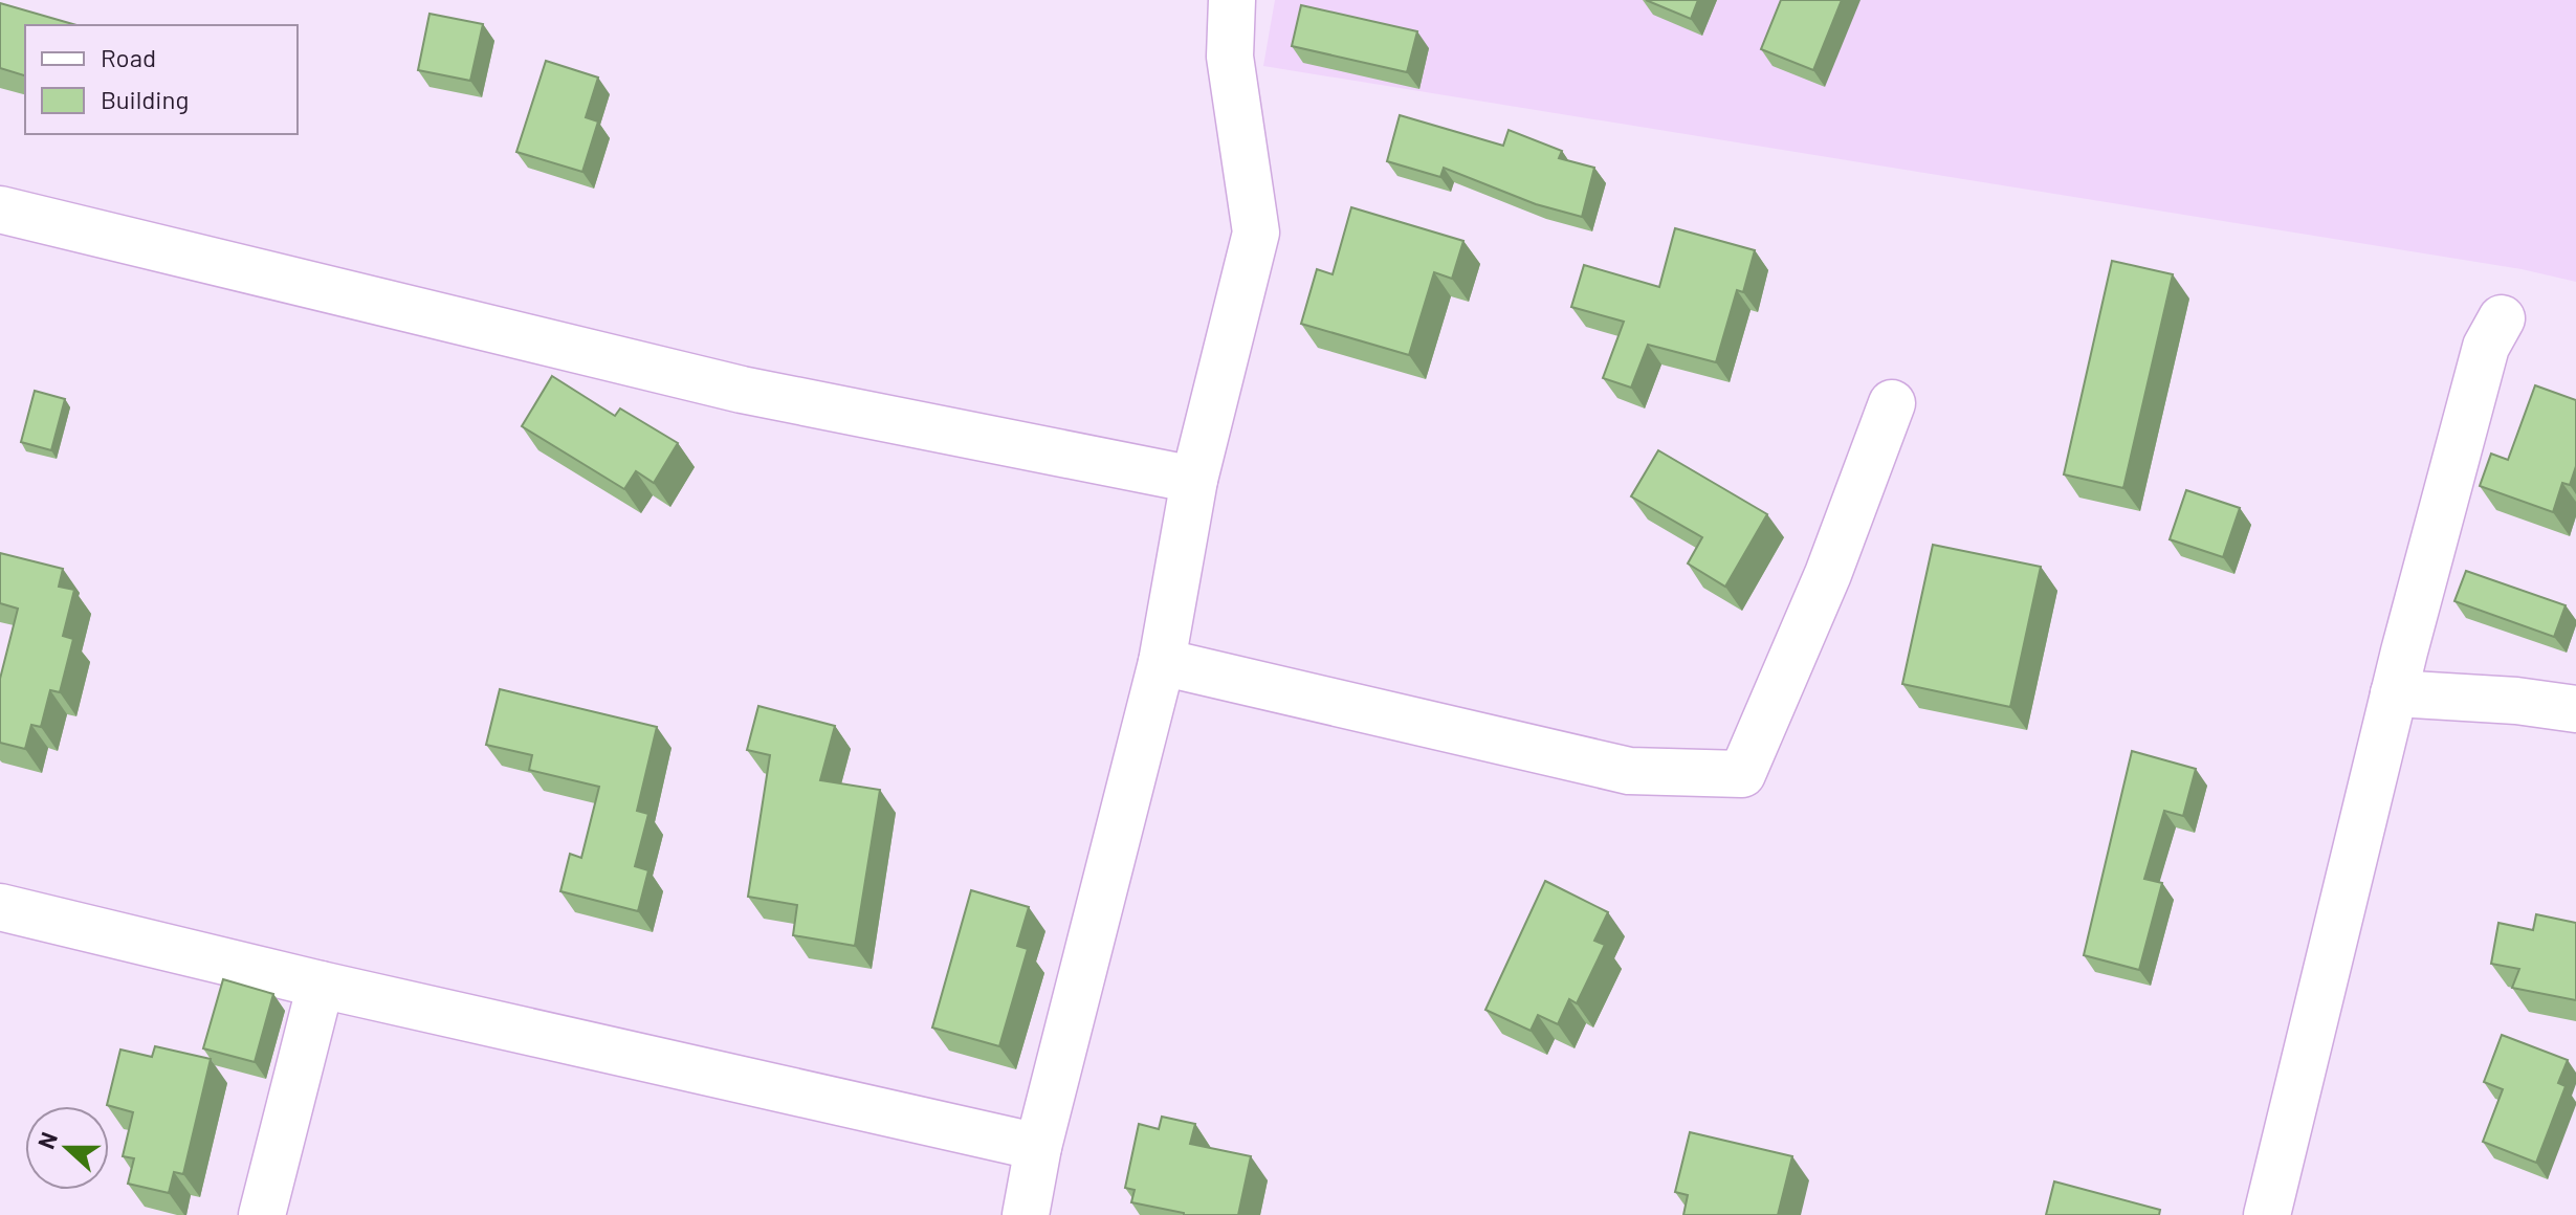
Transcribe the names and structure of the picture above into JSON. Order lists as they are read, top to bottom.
{
  "legend": ["Road", "Building"],
  "north": "left"
}
